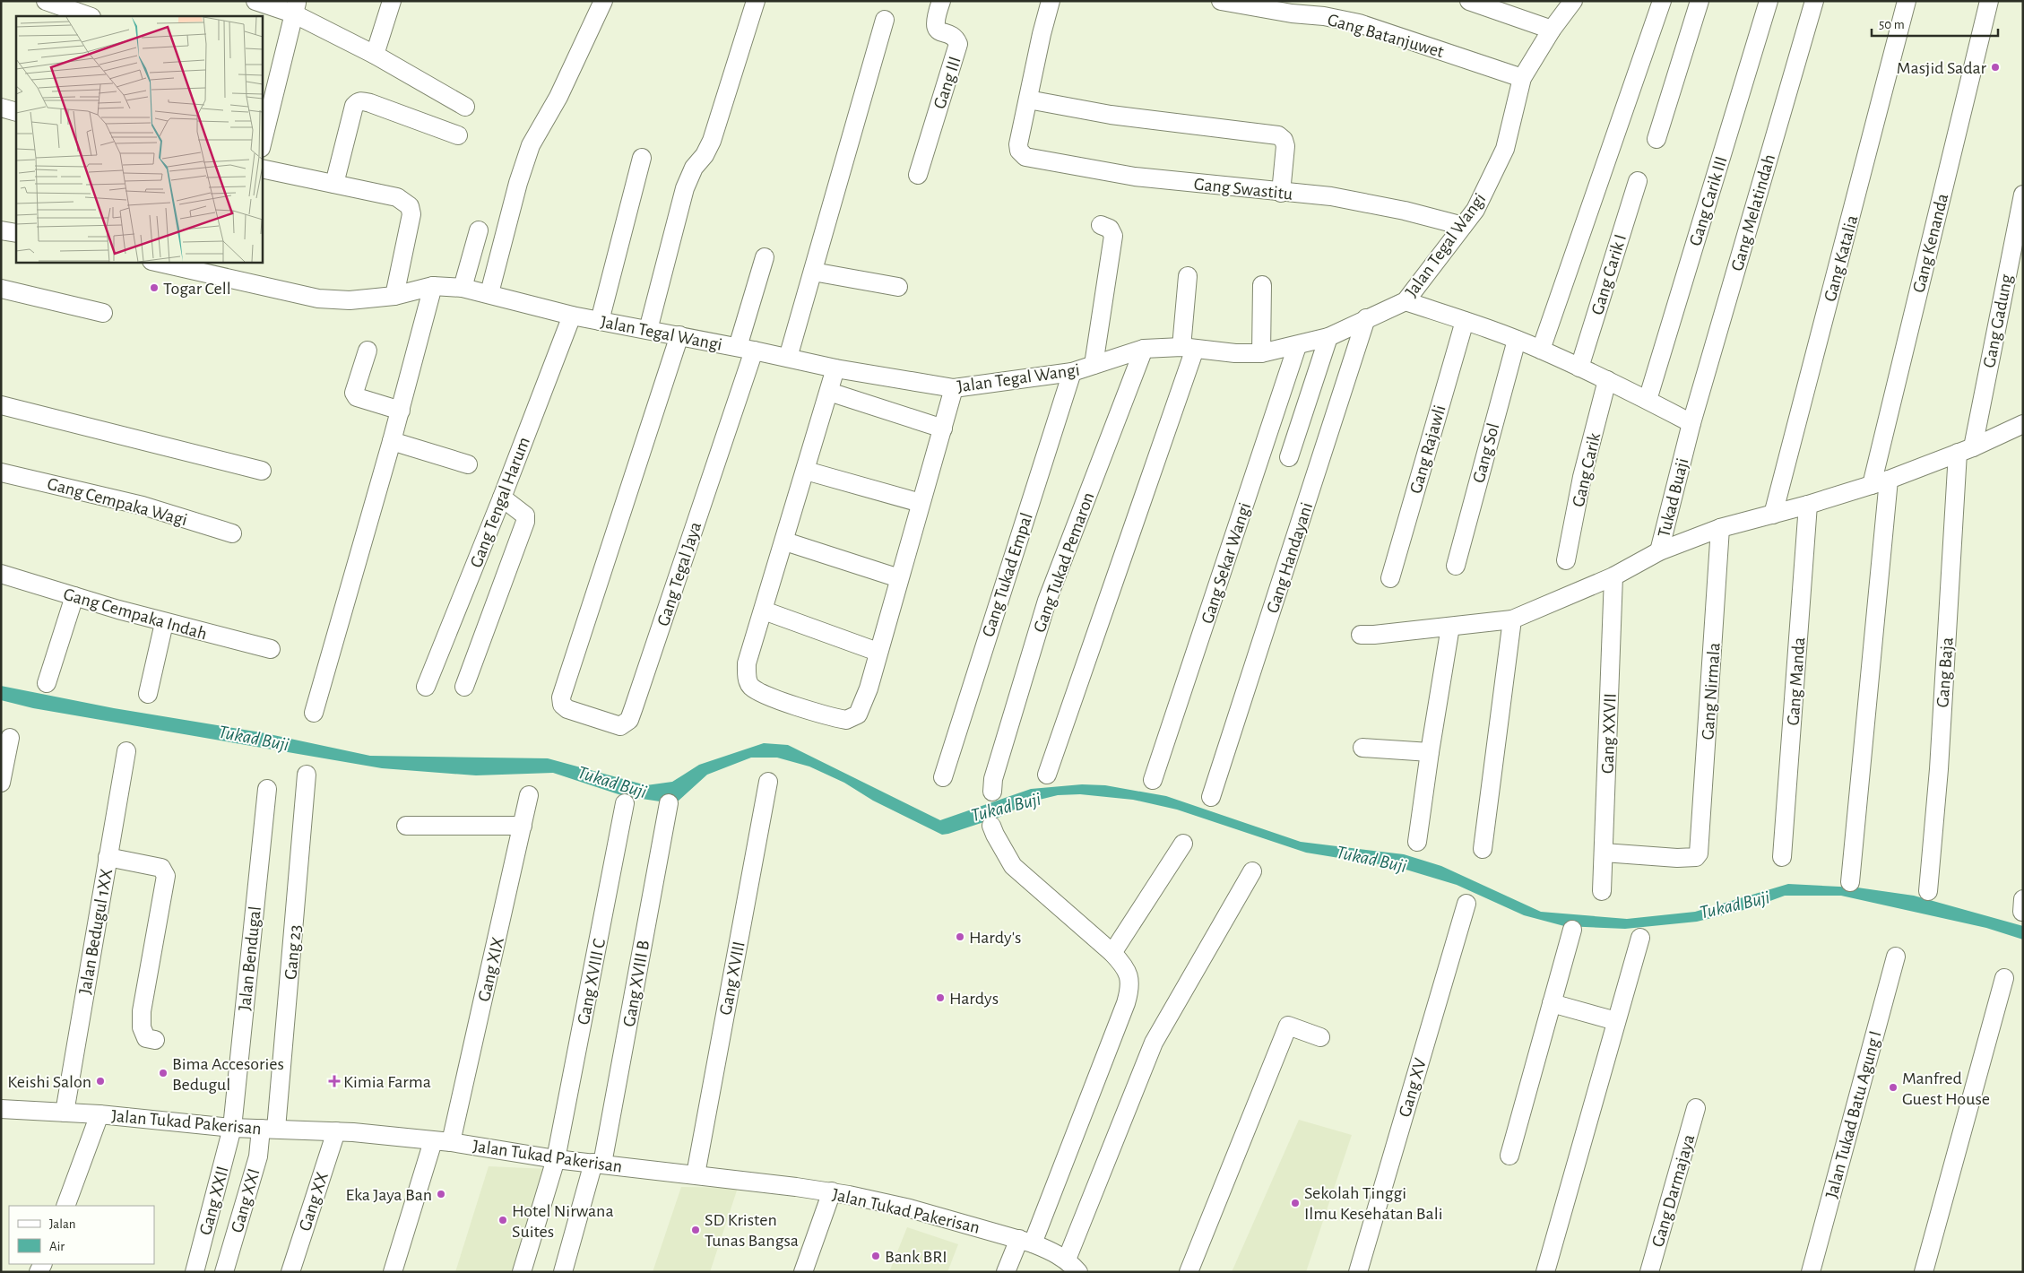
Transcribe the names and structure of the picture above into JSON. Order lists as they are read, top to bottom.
{
  "streets": {
    "street": [
      "Gang Batanjuwet",
      "Gang III",
      "Gang Swastitu",
      "Gang Carik III",
      "Gang Melatindah",
      "Gang Kenanda",
      "Jalan Tegal Wangi",
      "Gang Katalia",
      "Gang Carik I",
      "Gang Gadung",
      "Gang Rajawli",
      "Gang Sol",
      "Gang Carik",
      "Tukad Buaji",
      "Gang Cempaka Wagi",
      "Gang Tengal Harum",
      "Gang Handayani",
      "Gang Tukad Pemaron",
      "Gang Sekar Wangi",
      "Gang Tegal Jaya",
      "Gang Tukad Empal",
      "Gang Cempaka Indah",
      "Gang Baja",
      "Gang Manda",
      "Gang Nirmala",
      "Gang XXVII",
      "Jalan Bedugul 1XX",
      "Gang 23",
      "Jalan Bendugal",
      "Gang XIX",
      "Gang XVIII",
      "Gang XVIII C",
      "Gang XVIII B",
      "Gang XV",
      "Jalan Tukad Batu Agung I",
      "Jalan Tukad Pakerisan",
      "Gang Darmajaya",
      "Gang XXII",
      "Gang XXI",
      "Gang XX"
    ]
  },
  "crossings": [
    ["Gang Batanjuwet", "Jalan Tegal Wangi"],
    ["Gang Swastitu", "Jalan Tegal Wangi"],
    ["Gang Melatindah", "Tukad Buaji"],
    ["Gang Kenanda", "Tukad Buaji"],
    ["Jalan Tegal Wangi", "Gang Tengal Harum"],
    ["Jalan Tegal Wangi", "Gang Handayani"],
    ["Jalan Tegal Wangi", "Gang Tukad Pemaron"],
    ["Jalan Tegal Wangi", "Gang Sekar Wangi"],
    ["Jalan Tegal Wangi", "Gang Tegal Jaya"],
    ["Jalan Tegal Wangi", "Gang Tukad Empal"],
    ["Gang Katalia", "Tukad Buaji"],
    ["Gang Gadung", "Tukad Buaji"],
    ["Gang Gadung", "Gang Baja"],
    ["Tukad Buaji", "Gang Baja"],
    ["Tukad Buaji", "Gang Manda"],
    ["Tukad Buaji", "Gang Nirmala"],
    ["Gang Nirmala", "Gang XXVII"],
    ["Jalan Bedugul 1XX", "Jalan Tukad Pakerisan"],
    ["Gang 23", "Jalan Tukad Pakerisan"],
    ["Gang 23", "Gang XXI"],
    ["Jalan Bendugal", "Jalan Tukad Pakerisan"],
    ["Jalan Bendugal", "Gang XXII"],
    ["Gang XIX", "Jalan Tukad Pakerisan"],
    ["Gang XVIII", "Jalan Tukad Pakerisan"],
    ["Gang XVIII C", "Jalan Tukad Pakerisan"],
    ["Gang XVIII B", "Jalan Tukad Pakerisan"],
    ["Jalan Tukad Pakerisan", "Gang XXII"],
    ["Jalan Tukad Pakerisan", "Gang XXI"],
    ["Jalan Tukad Pakerisan", "Gang XX"]
  ],
  "water": ["Tukad Buji"],
  "places": {
    "other": [
      "Masjid Sadar",
      "Togar Cell",
      "Hardy's",
      "Hardys",
      "Bima Accesories Bedugul",
      "Keishi Salon",
      "Manfred Guest House",
      "Eka Jaya Ban",
      "Sekolah Tinggi Ilmu Kesehatan Bali",
      "Hotel Nirwana Suites",
      "SD Kristen Tunas Bangsa",
      "Bank BRI"
    ],
    "health": ["Kimia Farma"]
  },
  "legend": ["Jalan", "Air"],
  "scale_bar": "50 m"
}
